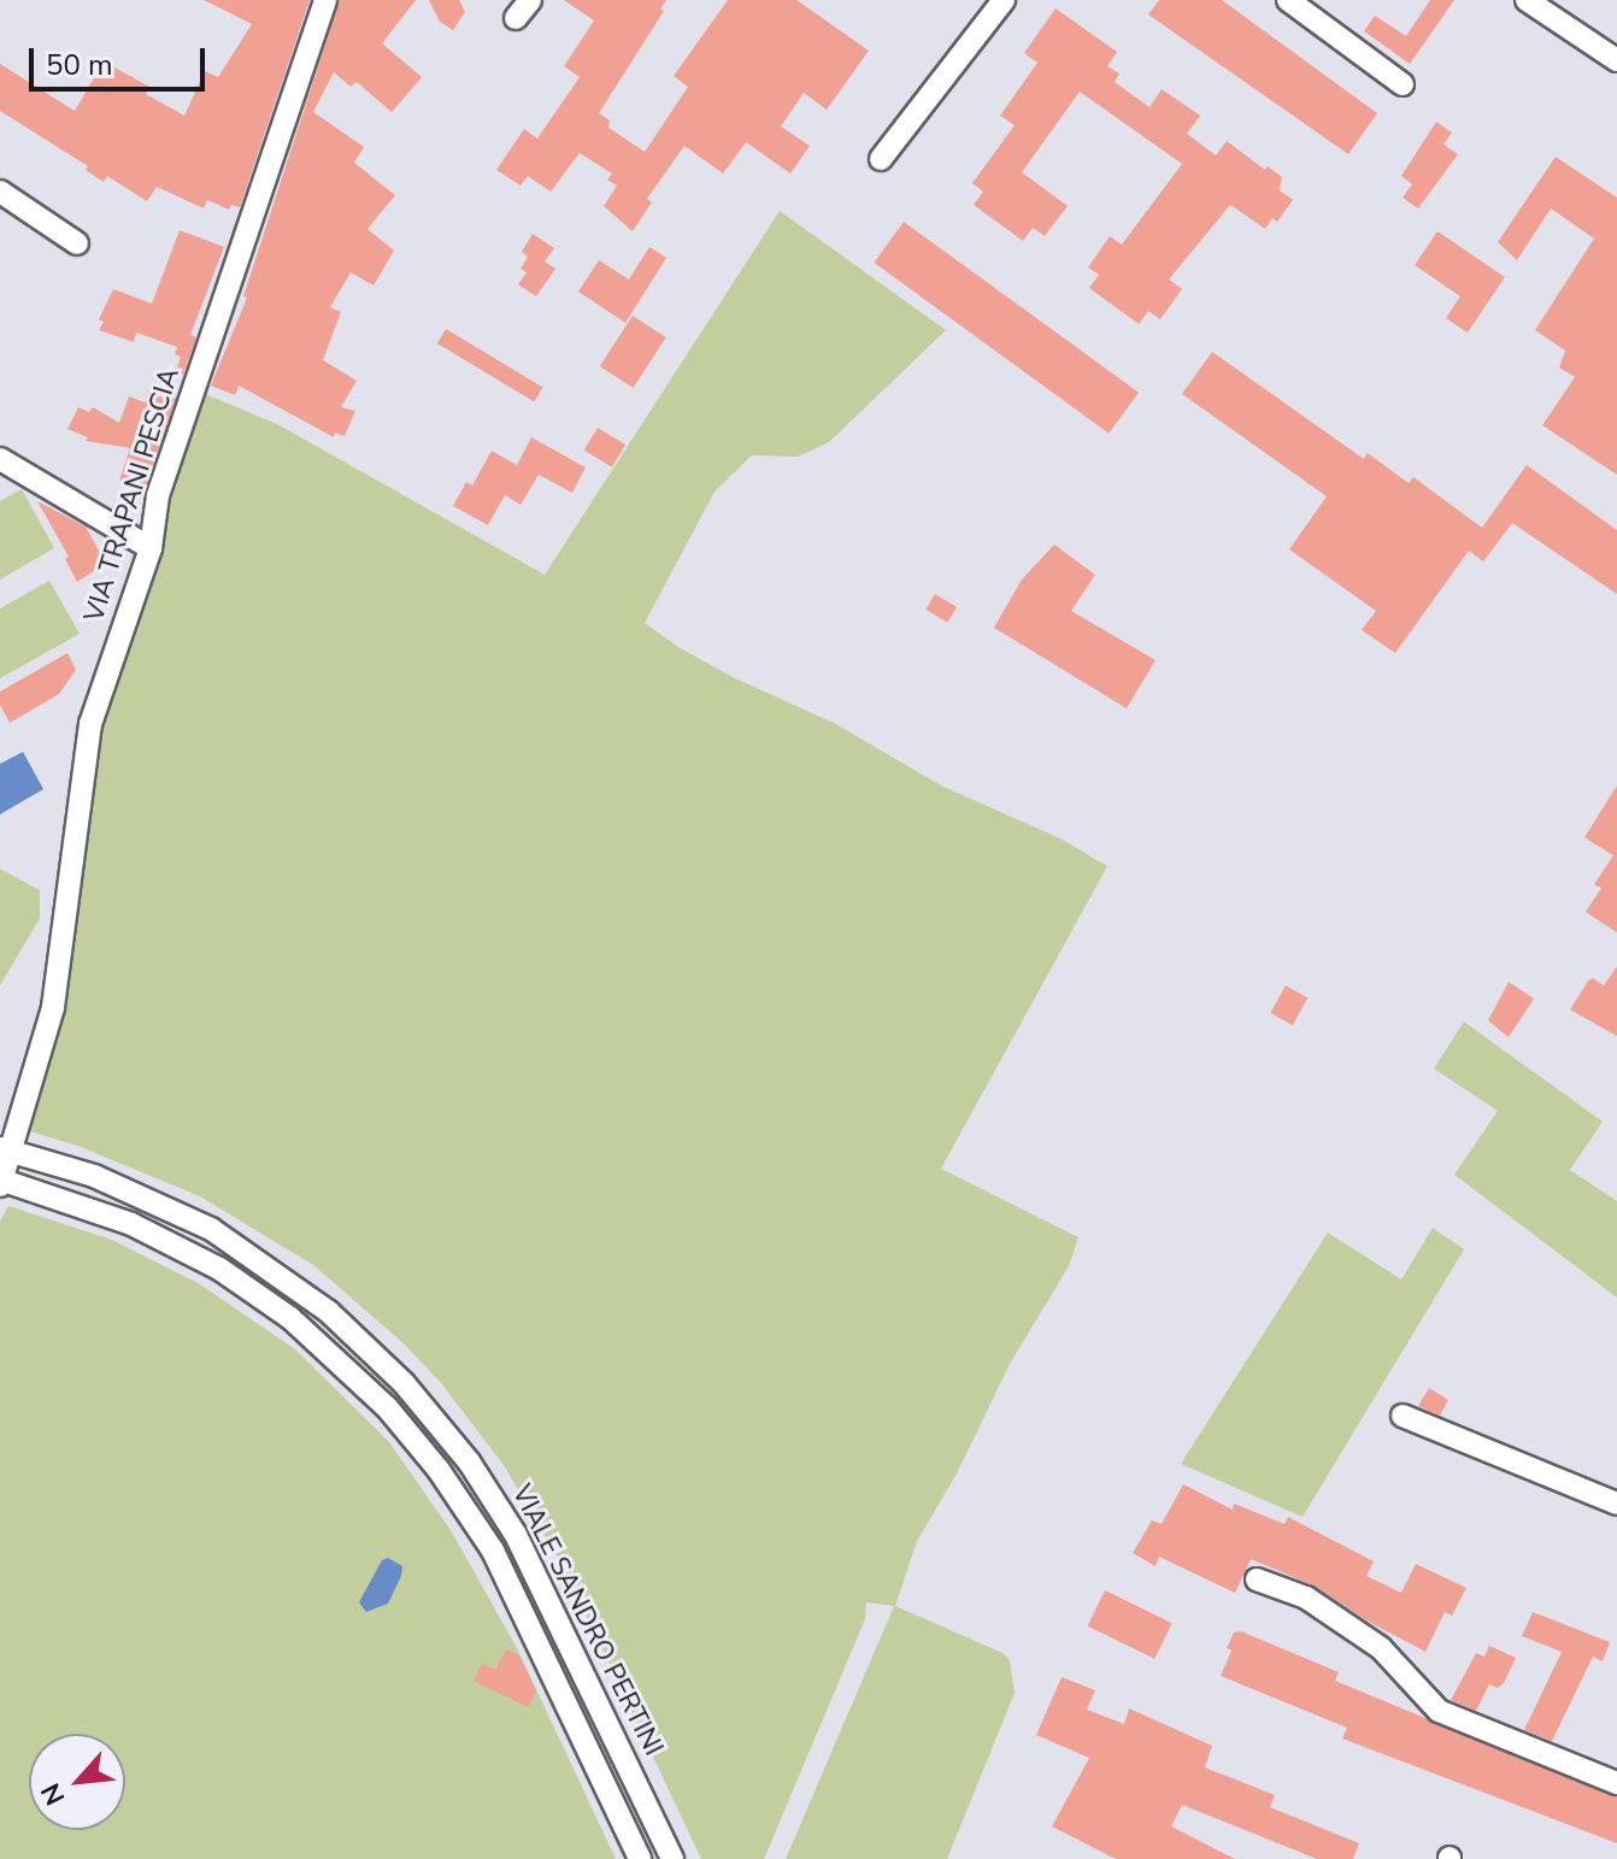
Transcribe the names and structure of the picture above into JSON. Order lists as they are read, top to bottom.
{
  "streets": {
    "street": ["VIA TRAPANI PESCIA", "VIALE SANDRO PERTINI"]
  },
  "crossings": [
    ["VIA TRAPANI PESCIA", "VIALE SANDRO PERTINI"]
  ],
  "scale_bar": "50 m",
  "north": "bottom left"
}
